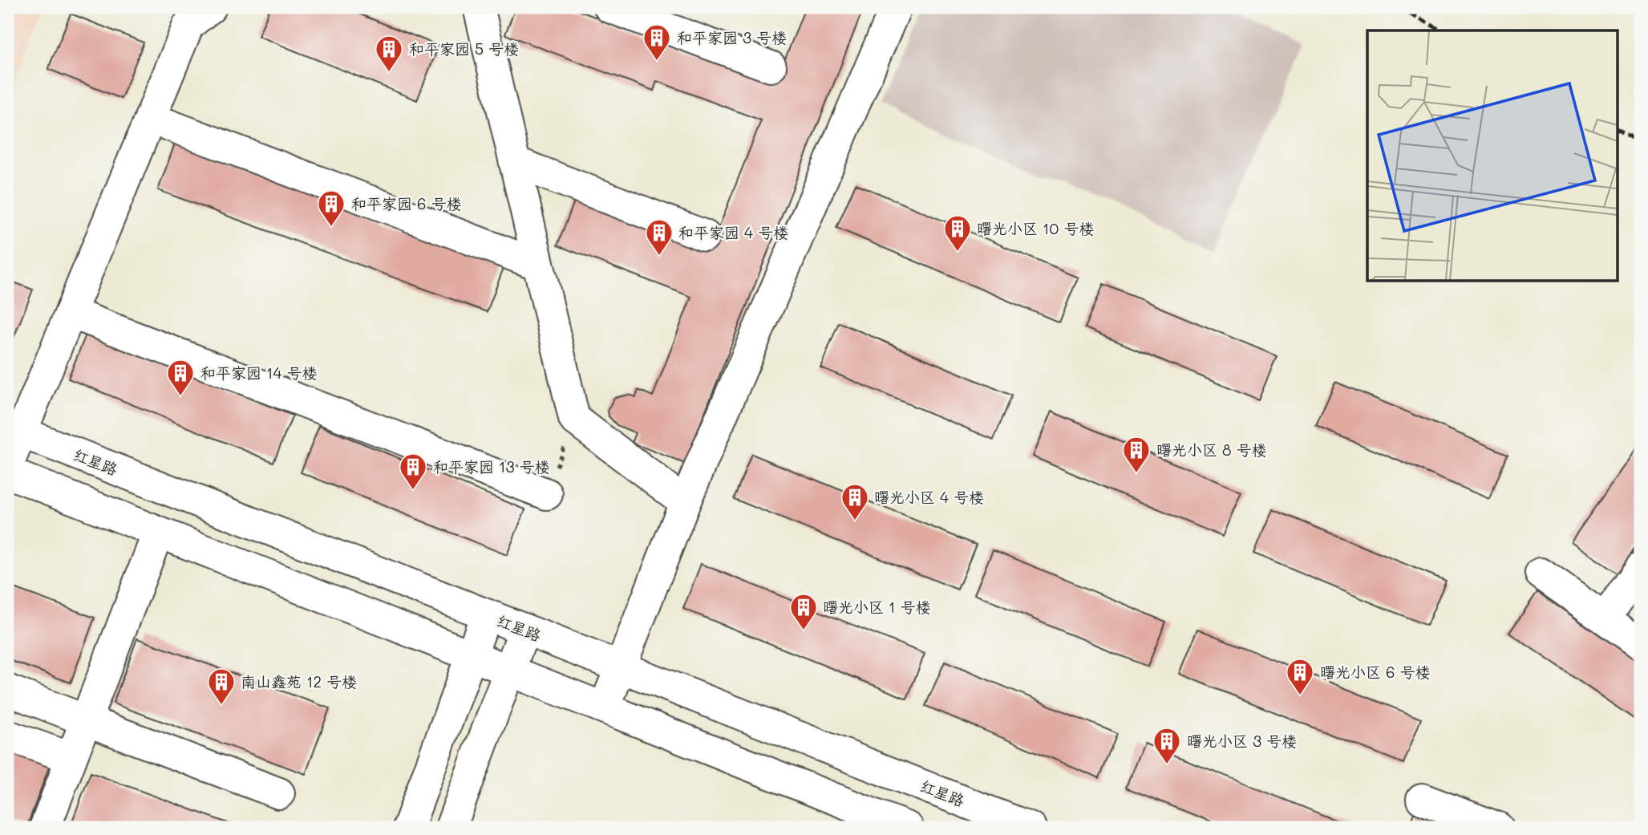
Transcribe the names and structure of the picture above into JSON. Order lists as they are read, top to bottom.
{
  "streets": {
    "street": ["红星路"]
  },
  "places": {
    "building": [
      "和平家园 3 号楼",
      "和平家园 5 号楼",
      "和平家园 6 号楼",
      "曙光小区 10 号楼",
      "和平家园 4 号楼",
      "和平家园 14 号楼",
      "曙光小区 8 号楼",
      "和平家园 13 号楼",
      "曙光小区 4 号楼",
      "曙光小区 1 号楼",
      "曙光小区 6 号楼",
      "南山鑫苑 12 号楼",
      "曙光小区 3 号楼"
    ]
  }
}
